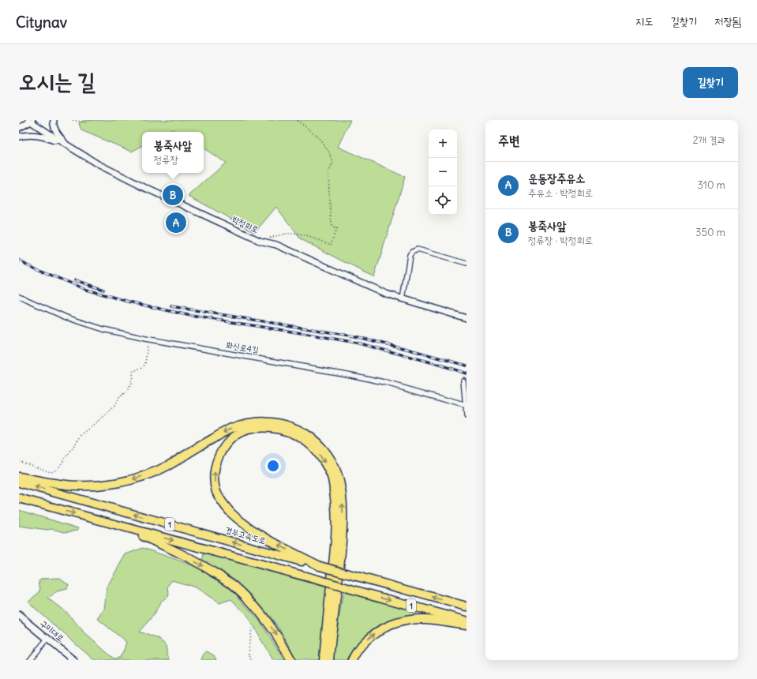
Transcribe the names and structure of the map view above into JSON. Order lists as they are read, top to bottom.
{
  "streets": {
    "highway": ["1", "경부고속도로"],
    "main road": ["구미대로"],
    "street": ["박정희로", "화신로4길"]
  },
  "page": {
    "header": "Citynav",
    "nav": ["지도", "길찾기", "저장됨"],
    "title": "오시는 길",
    "buttons": "길찾기",
    "heading": ["주변", "2개 결과"],
    "map_buttons": ["+", "−"],
    "popup": ["봉죽사앞", "정류장"],
    "list": [
      {
        "mark": "A",
        "name": "운동장주유소",
        "note": "주유소 · 박정희로",
        "value": "310 m"
      },
      {
        "mark": "B",
        "name": "봉죽사앞",
        "note": "정류장 · 박정희로",
        "value": "350 m"
      }
    ],
    "pins": ["B", "A"]
  }
}
